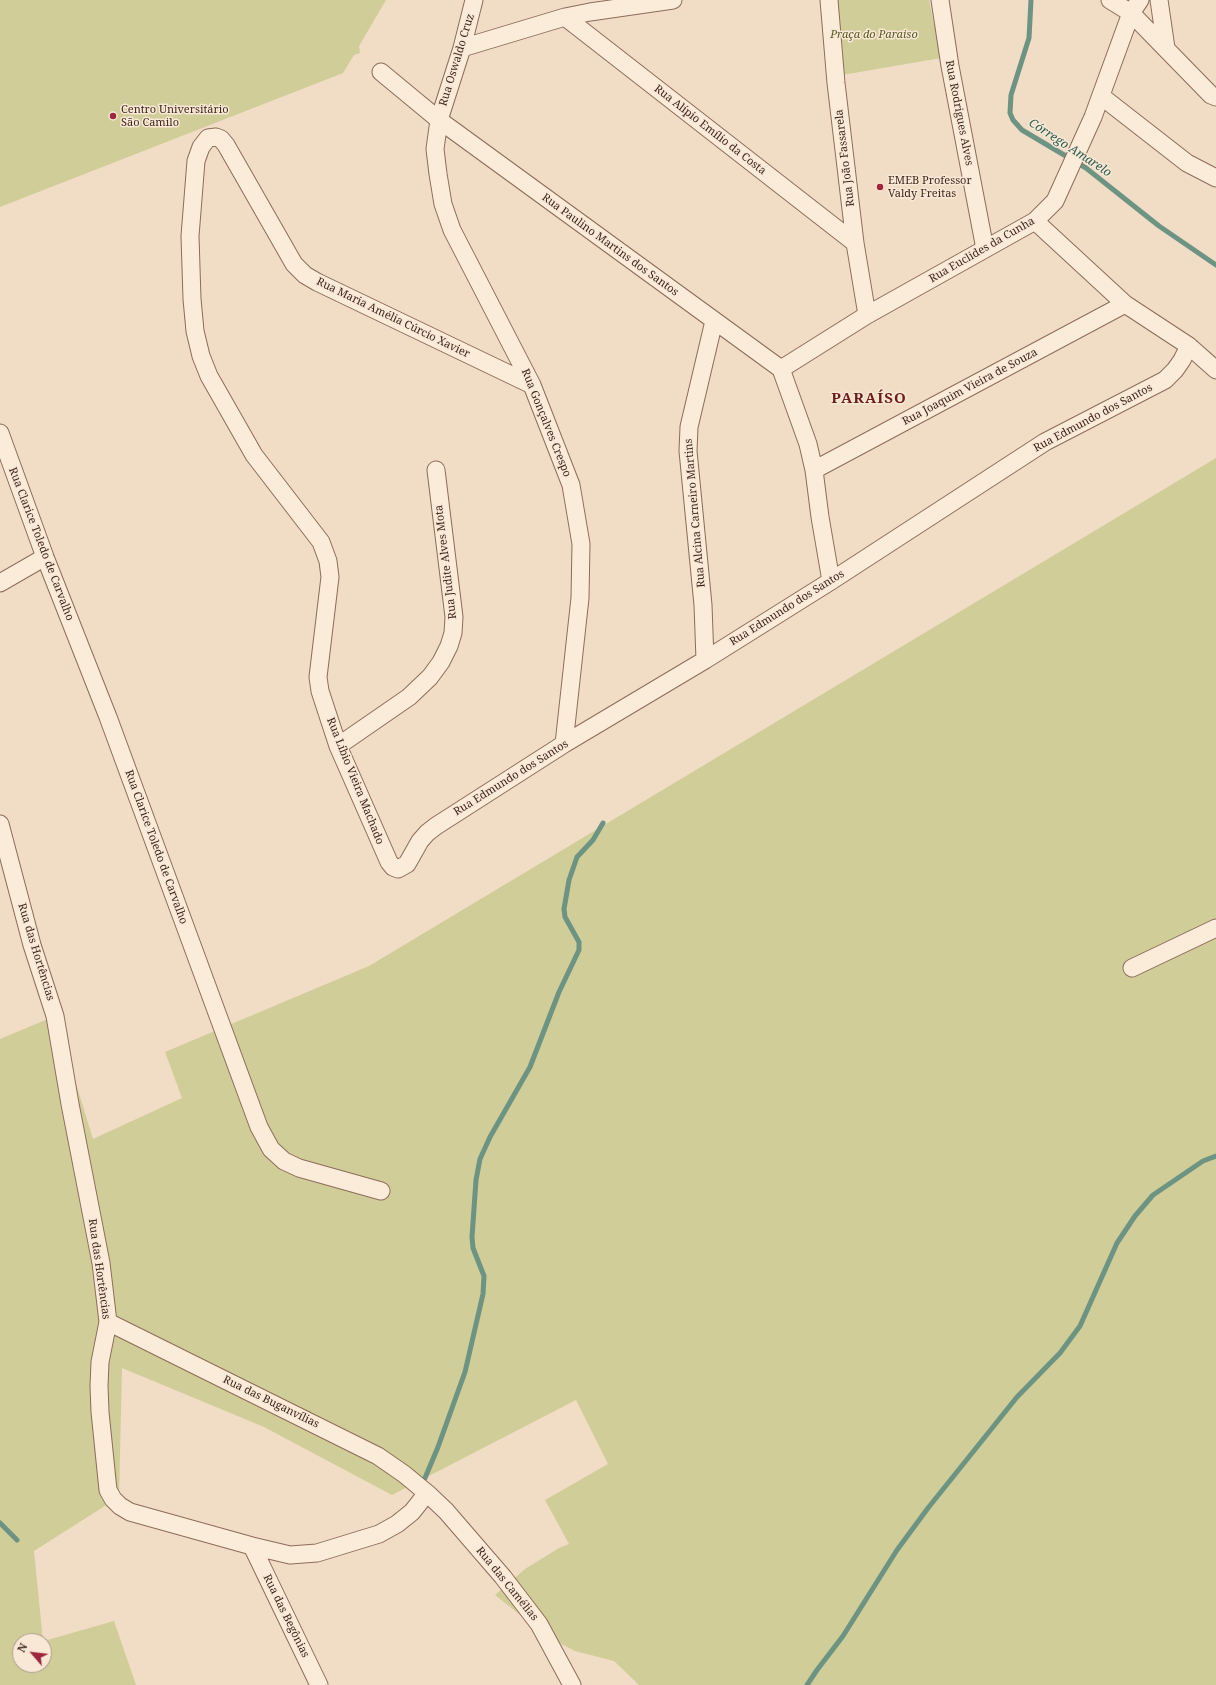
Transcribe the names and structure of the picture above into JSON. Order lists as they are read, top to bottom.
{
  "streets": {
    "street": [
      "Rua Oswaldo Cruz",
      "Rua Rodrigues Alves",
      "Rua Alípio Emílio da Costa",
      "Rua João Fassarela",
      "Rua Paulino Martins dos Santos",
      "Rua Euclides da Cunha",
      "Rua Maria Amélia Cúrcio Xavier",
      "Rua Joaquim Vieira de Souza",
      "Rua Edmundo dos Santos",
      "Rua Gonçalves Crespo",
      "Rua Alcina Carneiro Martins",
      "Rua Clarice Toledo de Carvalho",
      "Rua Judite Alves Mota",
      "Rua Líbio Vieira Machado",
      "Rua das Hortências",
      "Rua das Buganvílias",
      "Rua das Camélias",
      "Rua das Begônias"
    ]
  },
  "crossings": [
    ["Rua Oswaldo Cruz", "Rua Paulino Martins dos Santos"],
    ["Rua Oswaldo Cruz", "Rua Gonçalves Crespo"],
    ["Rua Rodrigues Alves", "Rua Euclides da Cunha"],
    ["Rua Alípio Emílio da Costa", "Rua João Fassarela"],
    ["Rua João Fassarela", "Rua Euclides da Cunha"],
    ["Rua Paulino Martins dos Santos", "Rua Euclides da Cunha"],
    ["Rua Paulino Martins dos Santos", "Rua Gonçalves Crespo"],
    ["Rua Paulino Martins dos Santos", "Rua Alcina Carneiro Martins"],
    ["Rua Maria Amélia Cúrcio Xavier", "Rua Gonçalves Crespo"],
    ["Rua Maria Amélia Cúrcio Xavier", "Rua Líbio Vieira Machado"],
    ["Rua Edmundo dos Santos", "Rua Gonçalves Crespo"],
    ["Rua Edmundo dos Santos", "Rua Alcina Carneiro Martins"],
    ["Rua Edmundo dos Santos", "Rua Líbio Vieira Machado"],
    ["Rua Judite Alves Mota", "Rua Líbio Vieira Machado"],
    ["Rua das Hortências", "Rua das Buganvílias"],
    ["Rua das Hortências", "Rua das Camélias"],
    ["Rua das Hortências", "Rua das Begônias"],
    ["Rua das Buganvílias", "Rua das Camélias"]
  ],
  "districts": ["PARAÍSO"],
  "water": ["Córrego Amarelo"],
  "parks": ["Praça do Paraiso"],
  "places": ["Centro Universitário São Camilo", "EMEB Professor Valdy Freitas"],
  "north": "top left"
}
